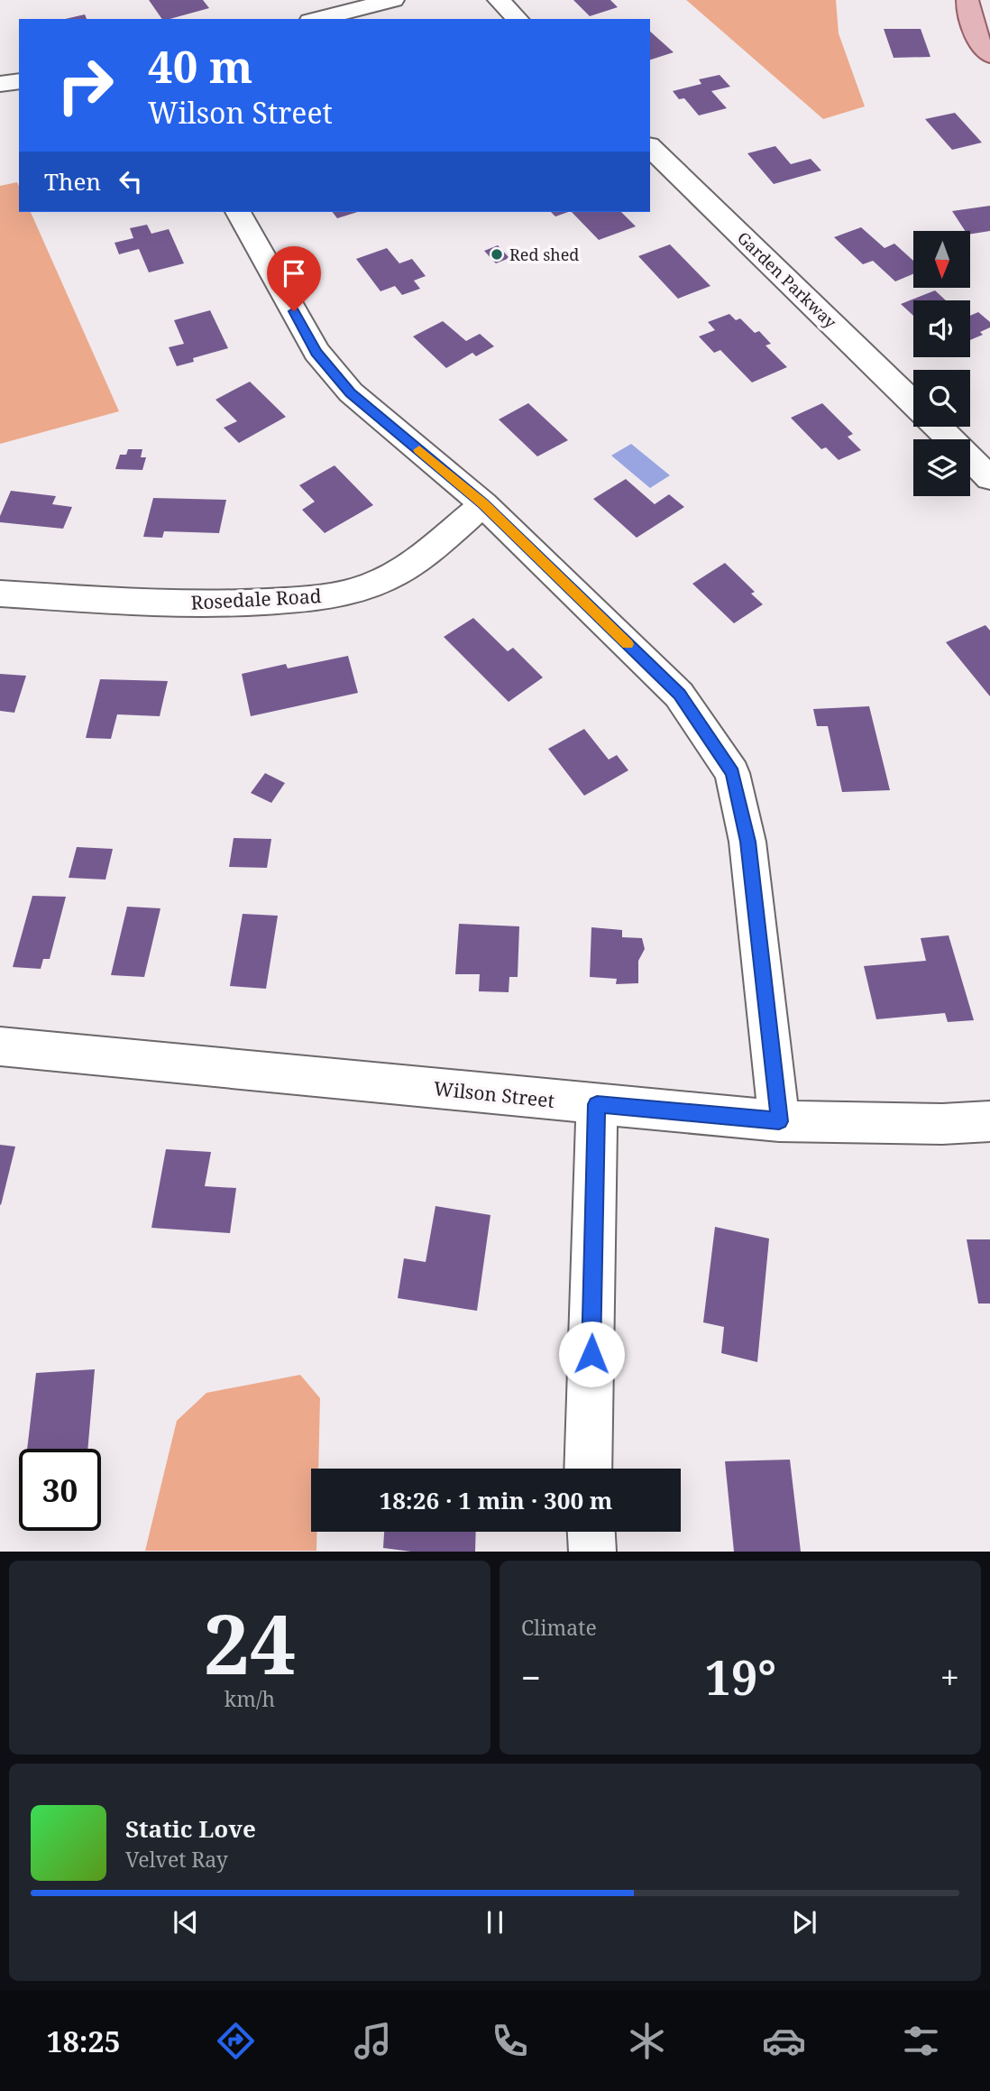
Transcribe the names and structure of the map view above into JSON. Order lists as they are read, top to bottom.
{
  "streets": {
    "street": ["Garden Parkway", "Rosedale Road", "Wilson Street"]
  },
  "places": ["Red shed"],
  "north": "bottom",
  "page": {
    "turn": ["40 m", "Wilson Street"],
    "then": "Then",
    "limit": "30",
    "trip": "18:26 · 1 min · 300 m",
    "tile": [
      ["24", "km/h"],
      "Climate"
    ],
    "heat": ["−", "19°", "+"],
    "song": ["Static Love", "Velvet Ray"],
    "tabs": "18:25"
  }
}
